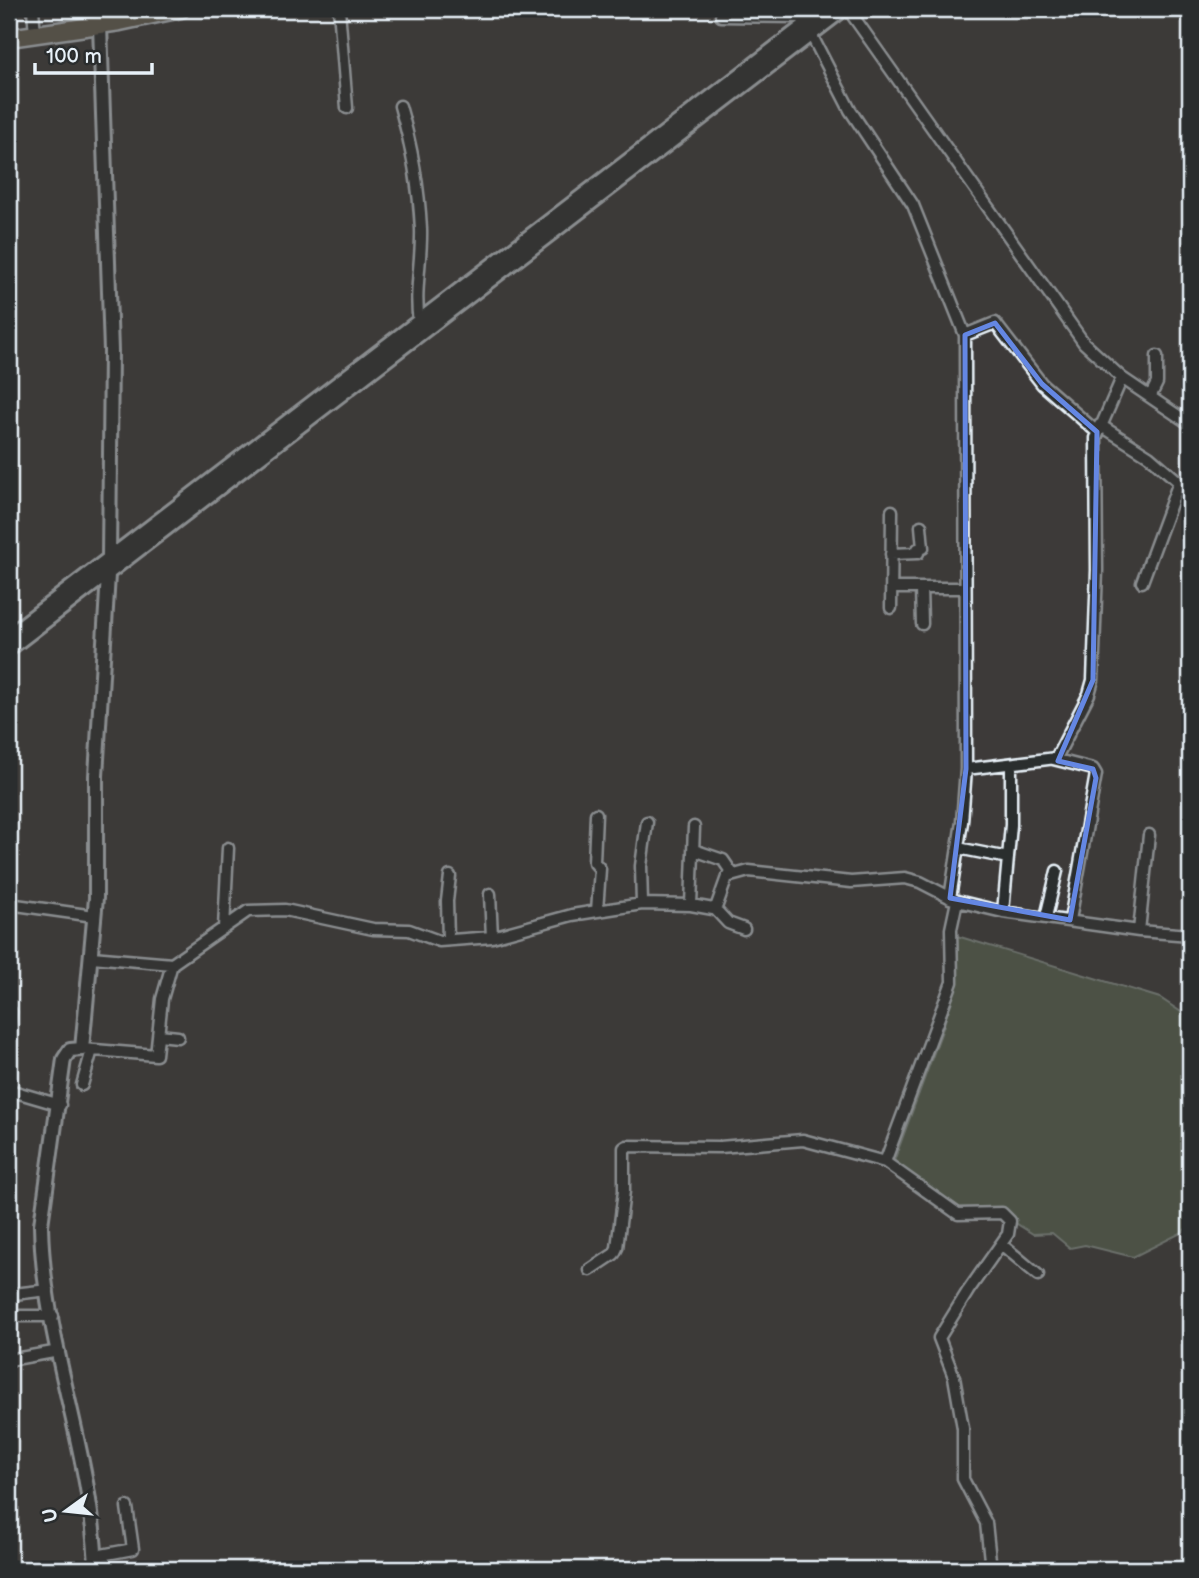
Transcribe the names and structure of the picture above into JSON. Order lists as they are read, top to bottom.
{
  "scale_bar": "100 m",
  "north": "left"
}
